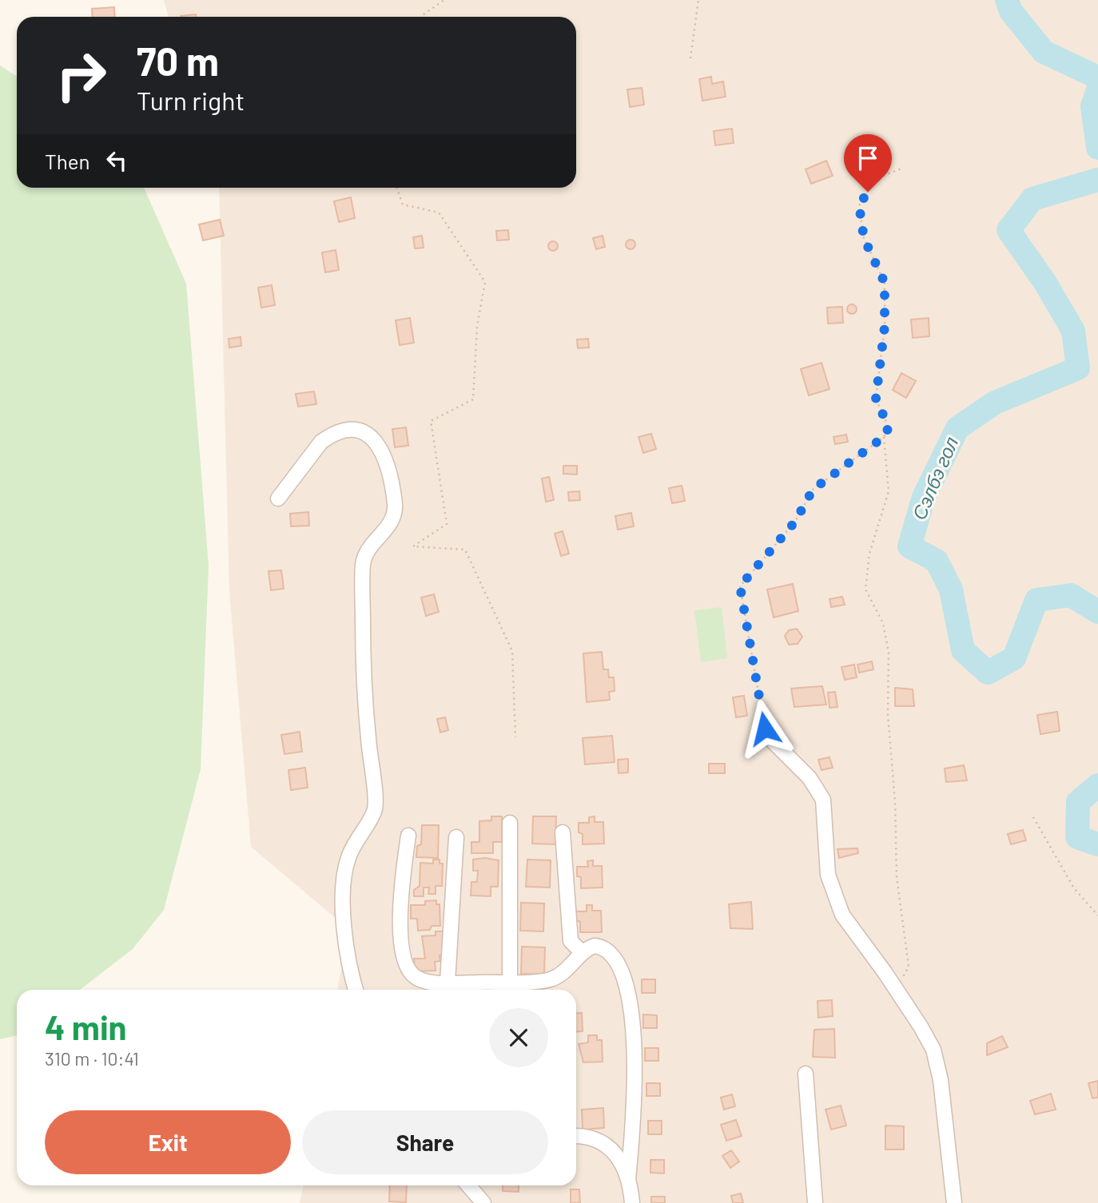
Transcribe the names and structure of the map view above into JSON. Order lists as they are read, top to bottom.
{
  "water": ["Сэлбэ гол"],
  "page": {
    "turn": ["70 m", "Turn right"],
    "then": "Then",
    "heading": ["4 min", "310 m · 10:41"],
    "buttons": ["Exit", "Share"]
  }
}
